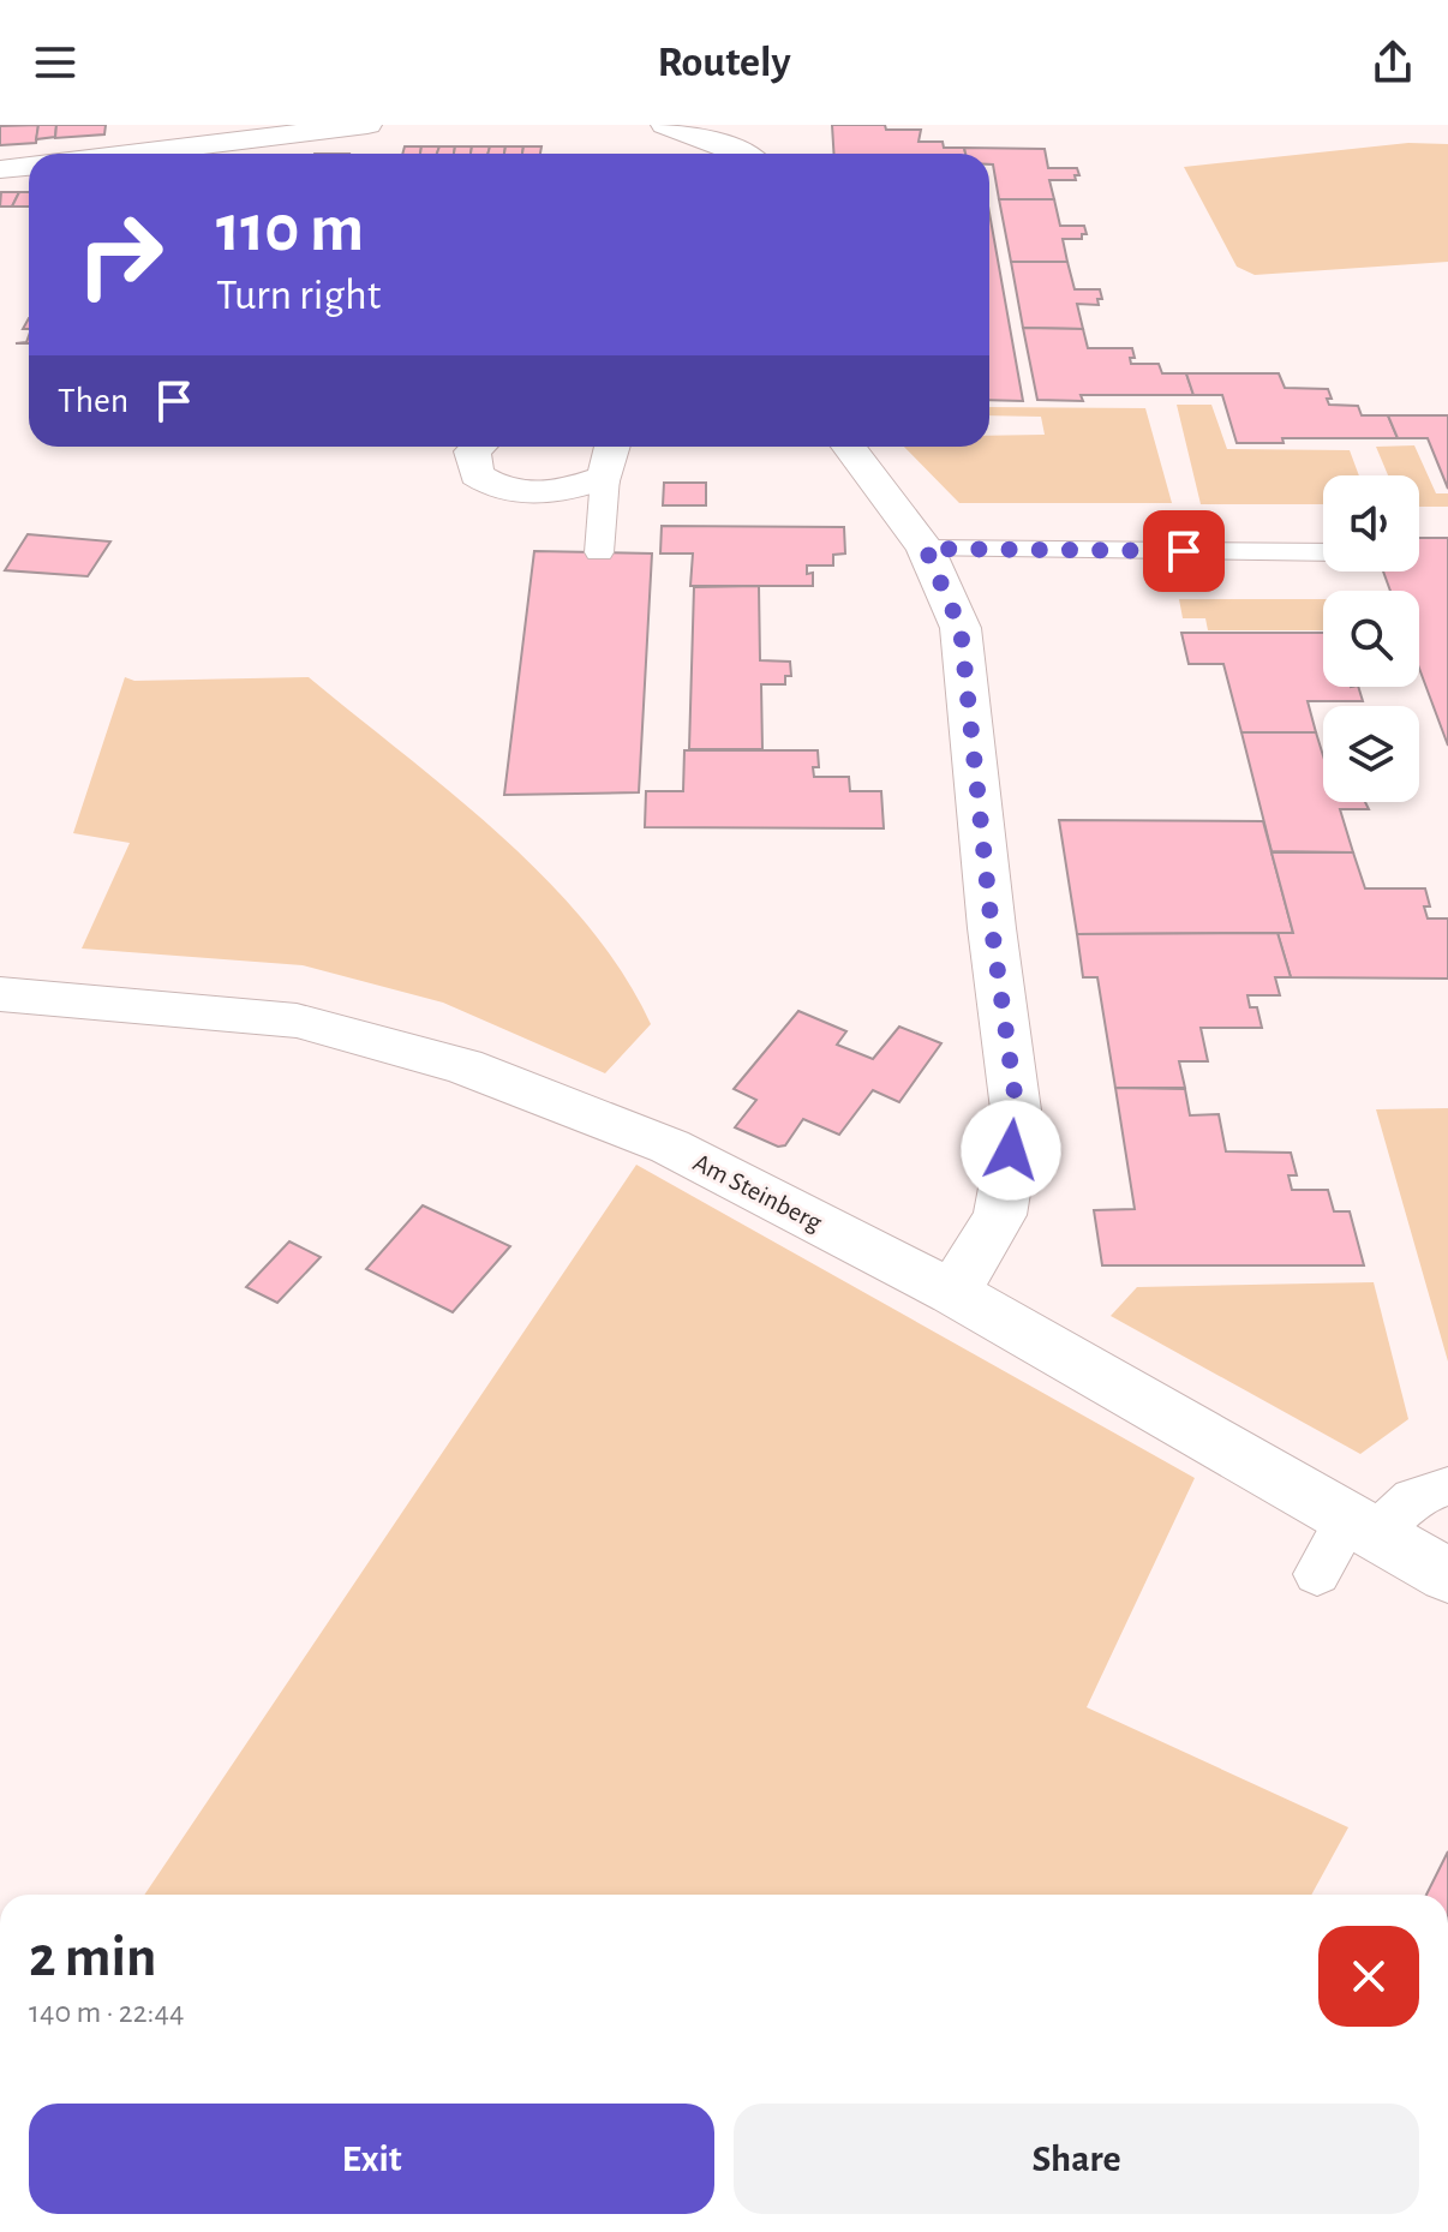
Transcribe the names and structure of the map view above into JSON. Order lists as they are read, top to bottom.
{
  "streets": {
    "street": ["Am Steinberg"]
  },
  "page": {
    "header": "Routely",
    "turn": ["110 m", "Turn right"],
    "then": "Then",
    "heading": ["2 min", "140 m · 22:44"],
    "buttons": ["Exit", "Share"]
  }
}
